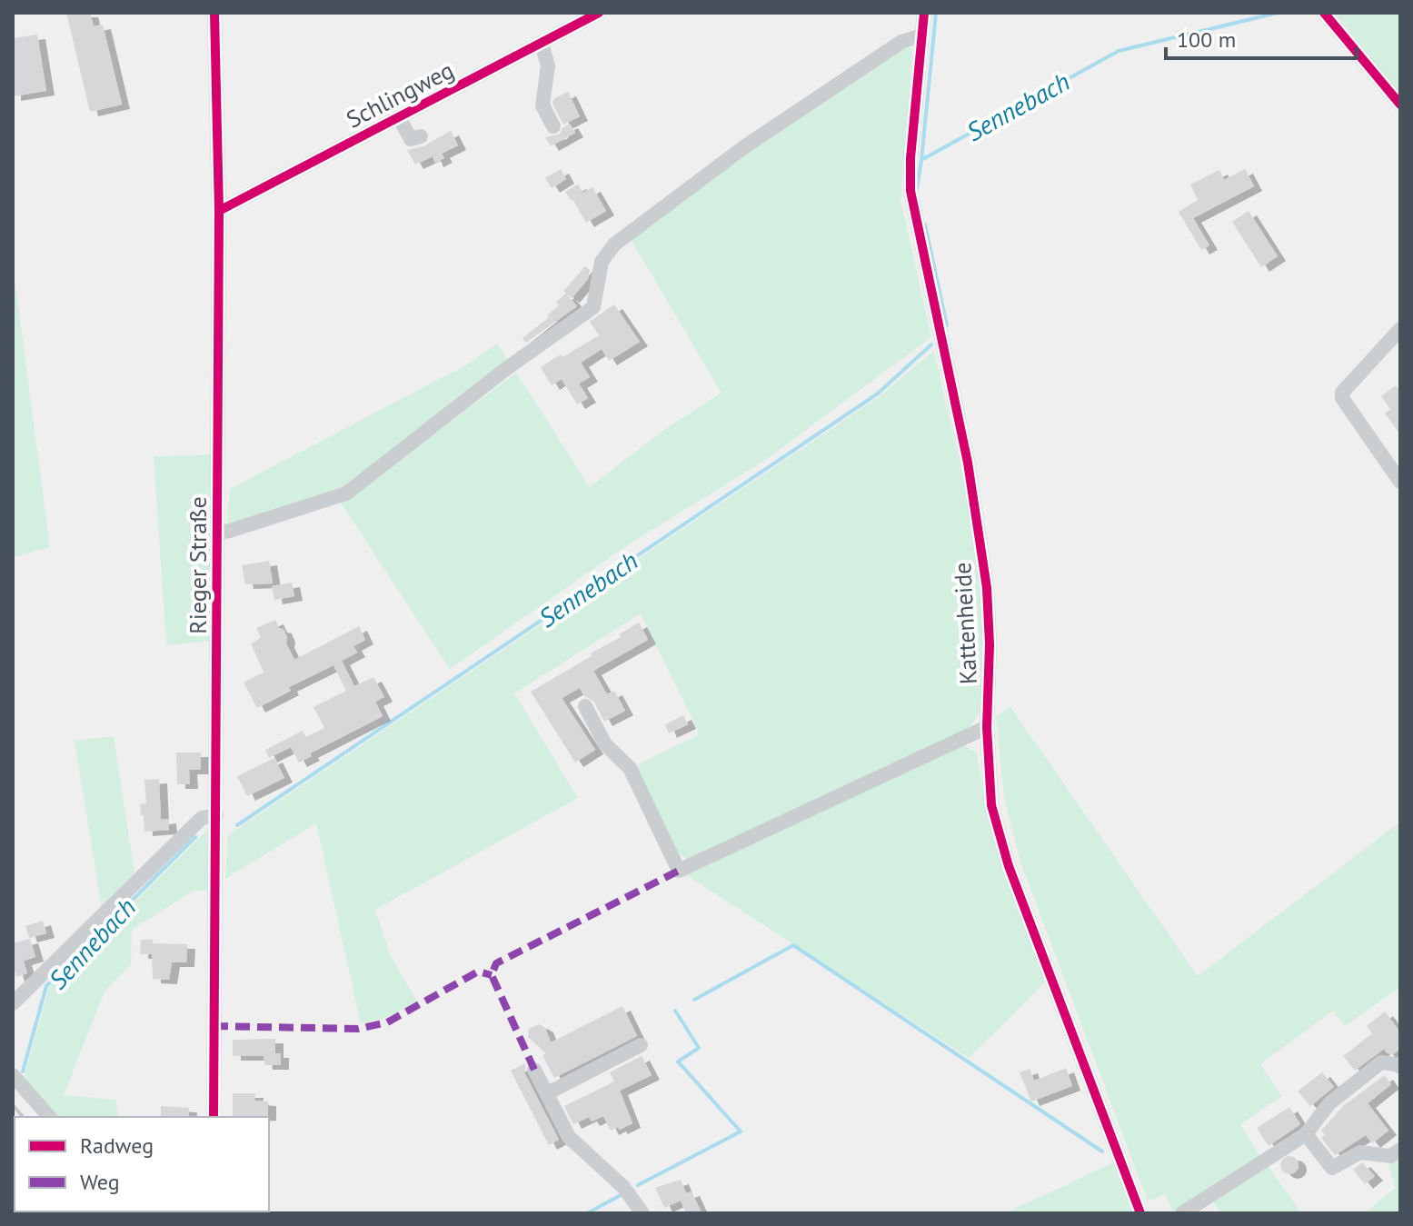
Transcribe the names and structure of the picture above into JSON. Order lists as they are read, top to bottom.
{
  "streets": {
    "street": ["Schlingweg", "Rieger Straße", "Kattenheide"]
  },
  "crossings": [
    ["Schlingweg", "Rieger Straße"]
  ],
  "water": ["Sennebach"],
  "legend": ["Radweg", "Weg"],
  "scale_bar": "100 m"
}
